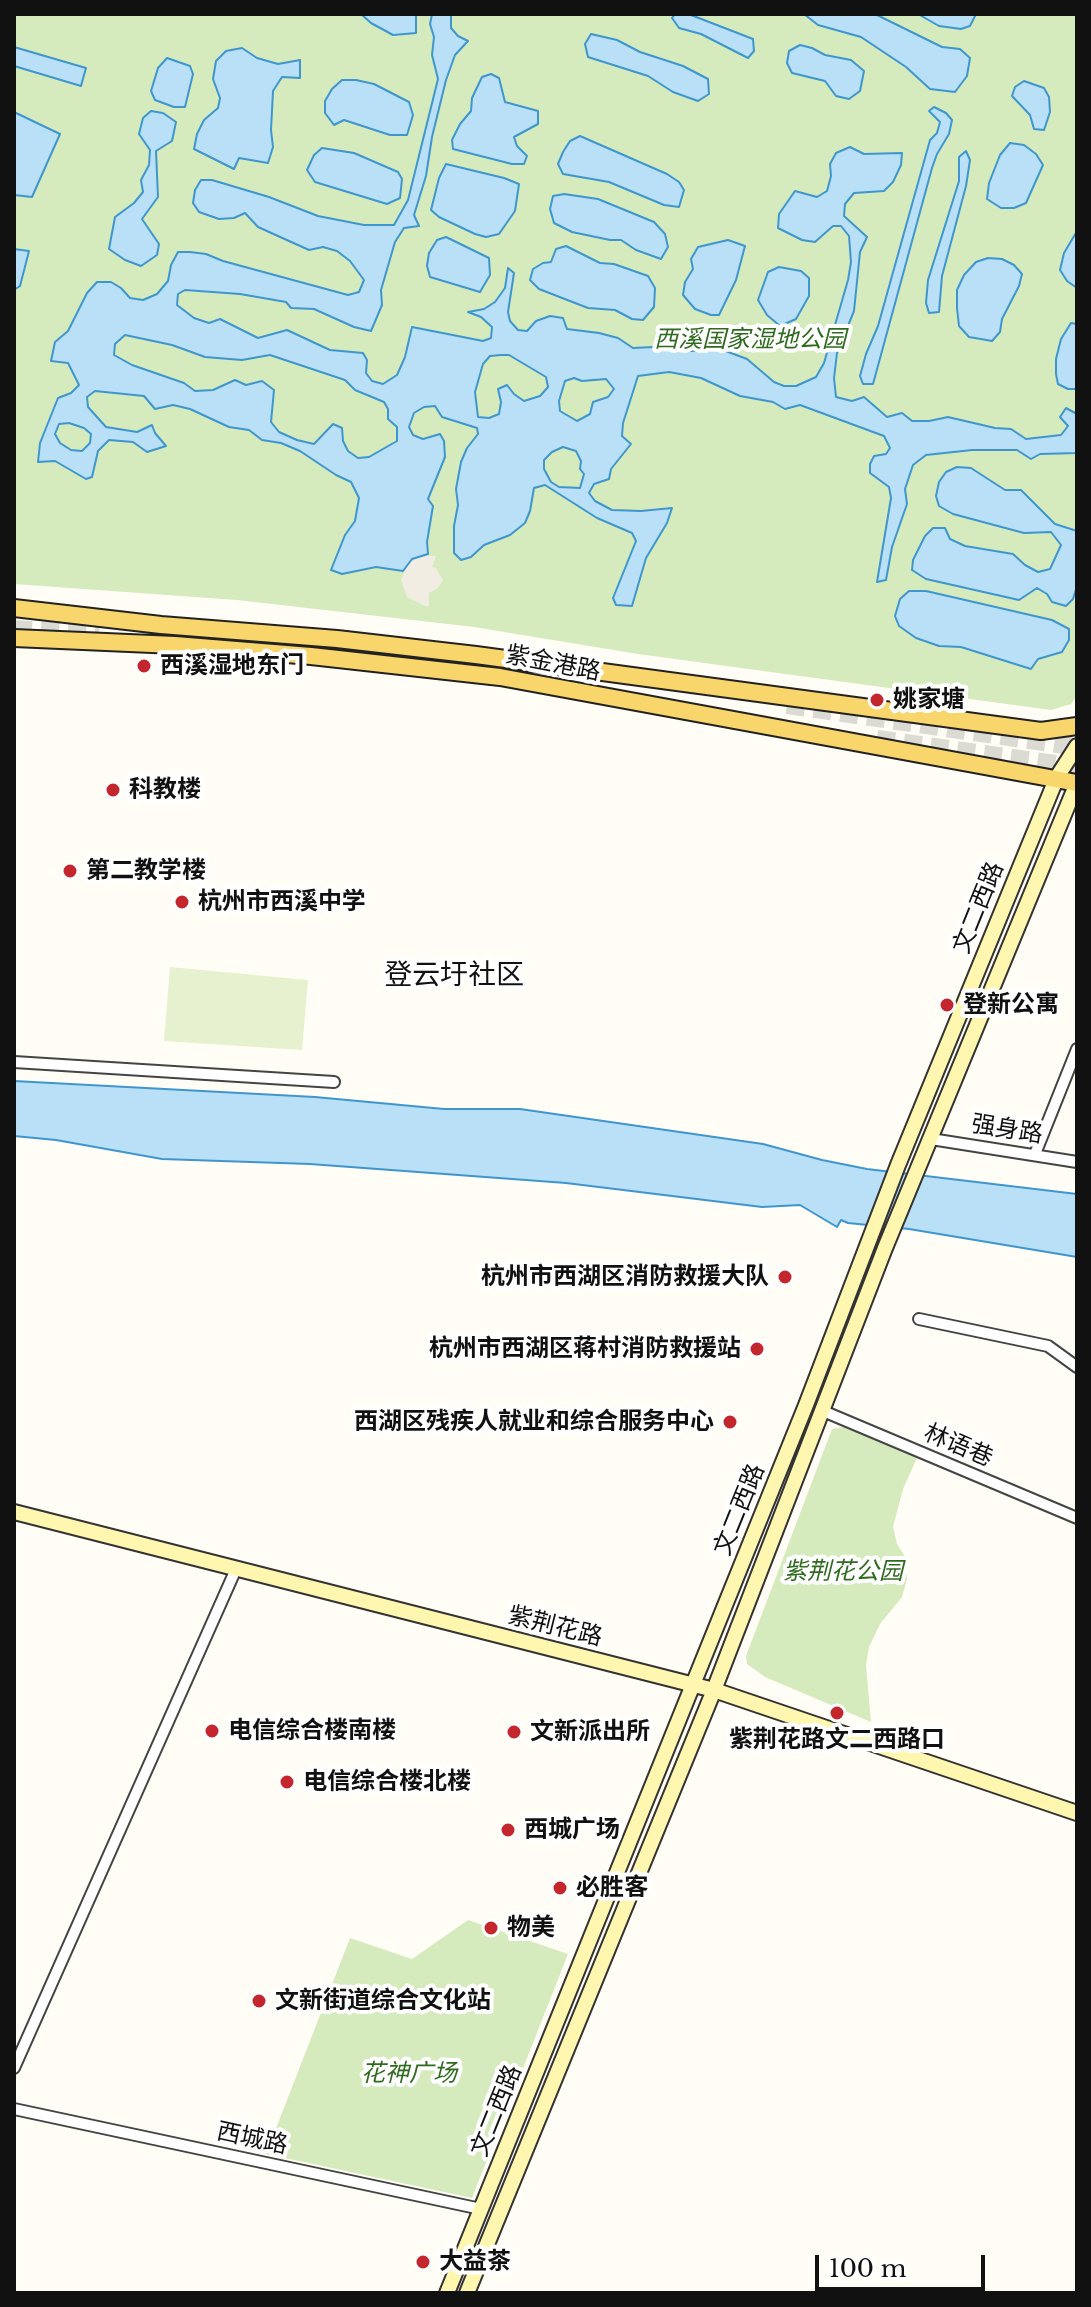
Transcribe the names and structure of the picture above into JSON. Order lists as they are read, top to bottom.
{
  "streets": {
    "main road": ["紫金港路", "文二西路", "紫荆花路"],
    "street": ["强身路", "林语巷", "西城路"]
  },
  "crossings": [
    ["紫金港路", "文二西路"],
    ["文二西路", "强身路"],
    ["文二西路", "林语巷"],
    ["文二西路", "紫荆花路"],
    ["文二西路", "西城路"]
  ],
  "districts": ["登云圩社区"],
  "parks": ["西溪国家湿地公园", "紫荆花公园", "花神广场"],
  "places": [
    "西溪湿地东门",
    "姚家塘",
    "科教楼",
    "第二教学楼",
    "杭州市西溪中学",
    "登新公寓",
    "杭州市西湖区消防救援大队",
    "杭州市西湖区蒋村消防救援站",
    "西湖区残疾人就业和综合服务中心",
    "紫荆花路文二西路口",
    "电信综合楼南楼",
    "文新派出所",
    "电信综合楼北楼",
    "西城广场",
    "必胜客",
    "物美",
    "文新街道综合文化站",
    "大益茶"
  ],
  "scale_bar": "100 m"
}
